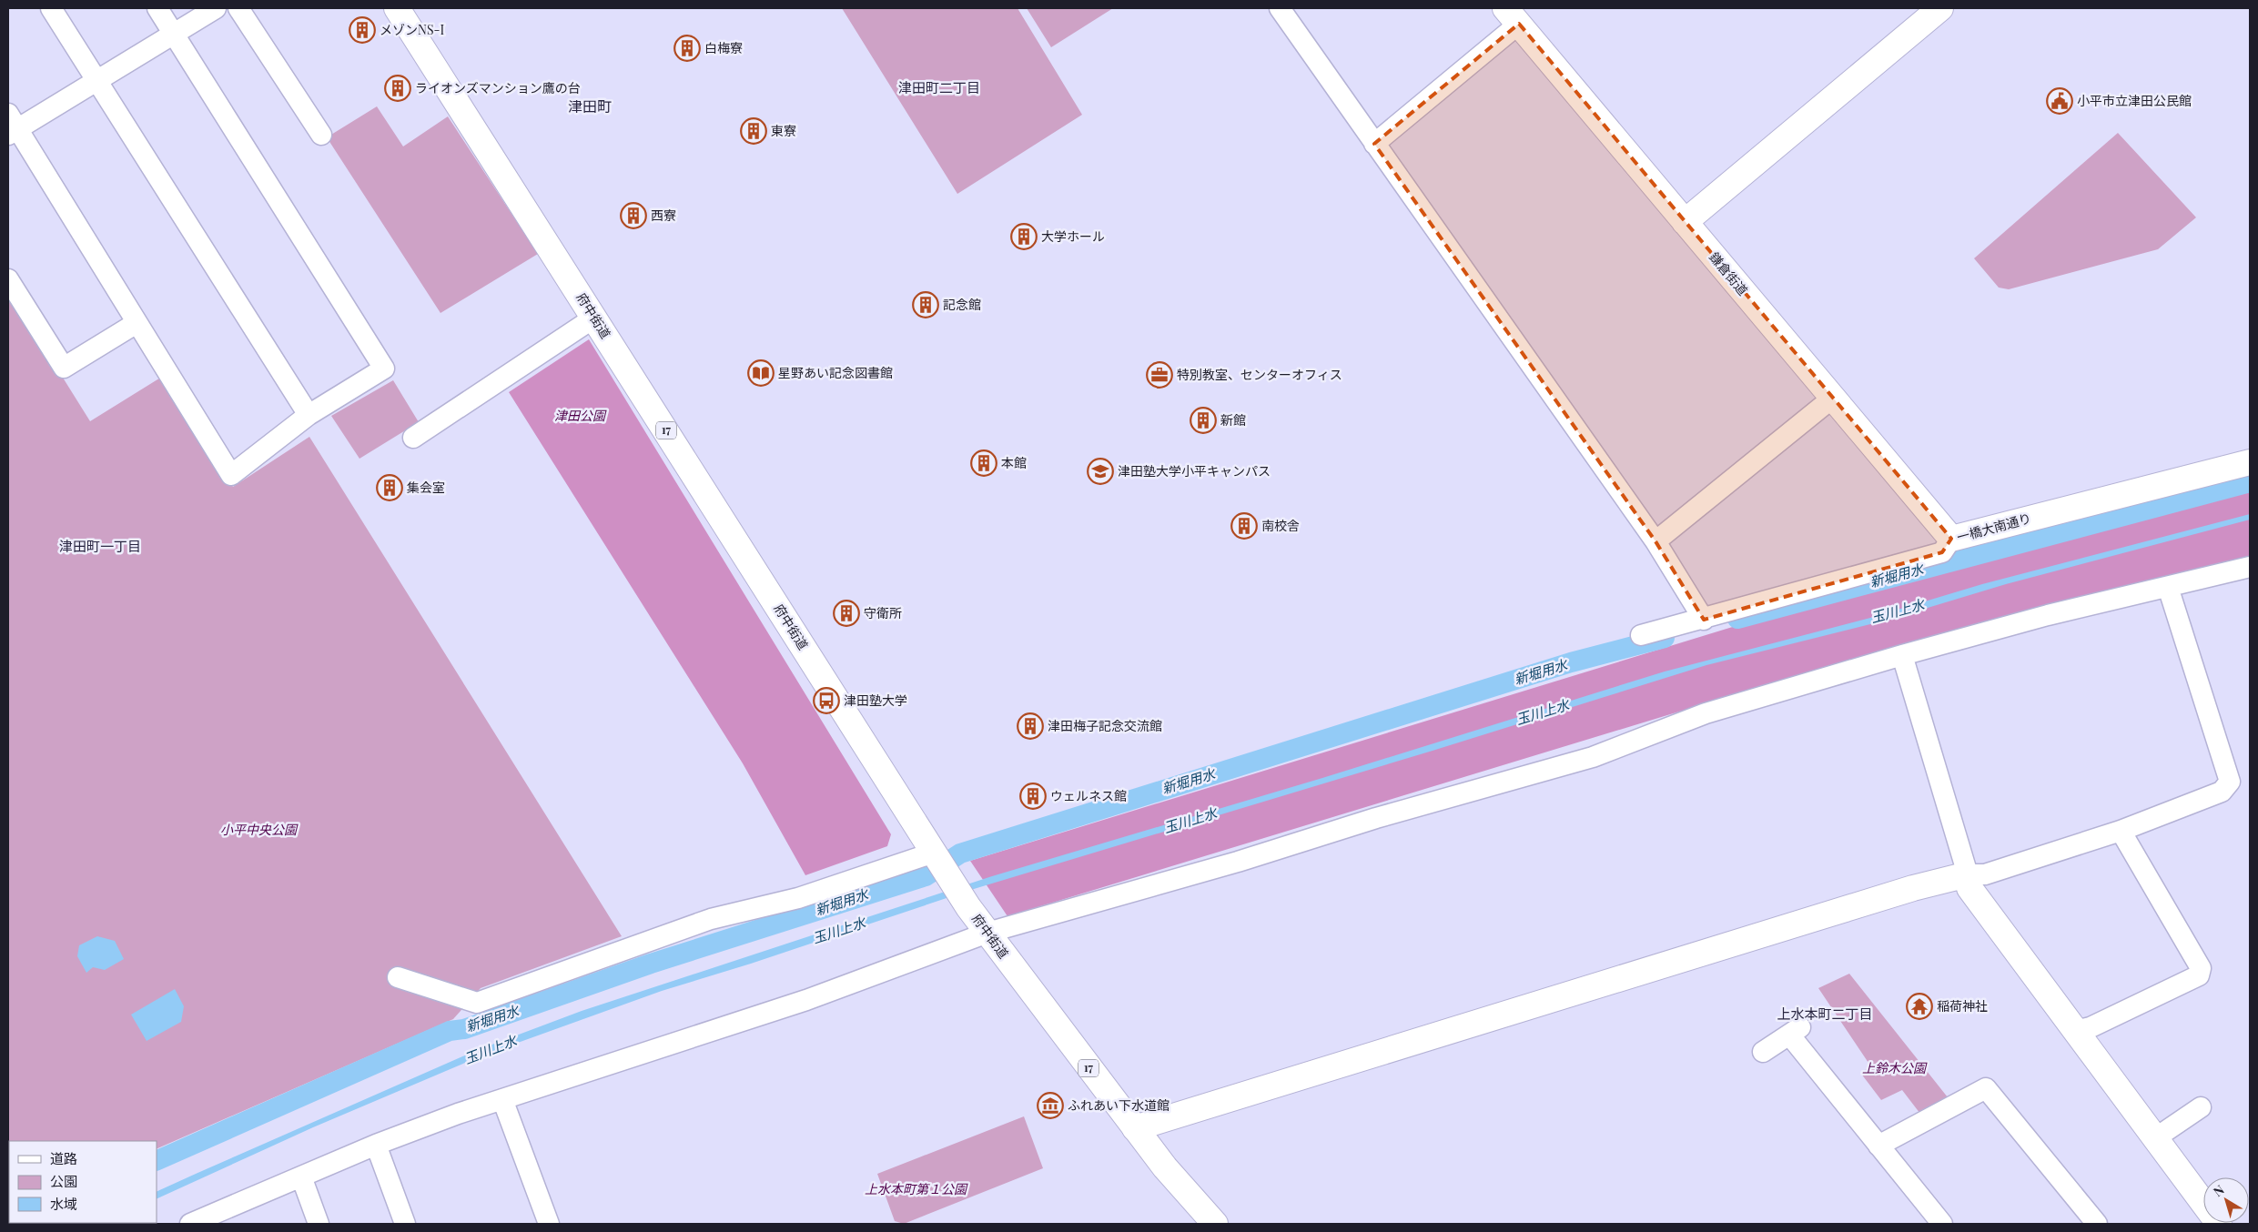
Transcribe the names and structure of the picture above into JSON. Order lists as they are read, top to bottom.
{
  "streets": {
    "street": [
      "鎌倉街道",
      "府中街道",
      "17",
      "一橋大南通り"
    ]
  },
  "crossings": [
    ["鎌倉街道", "一橋大南通り"]
  ],
  "districts": [
    "津田町二丁目",
    "津田町",
    "津田町一丁目",
    "上水本町二丁目"
  ],
  "water": ["新堀用水", "玉川上水"],
  "parks": [
    "津田公園",
    "小平中央公園",
    "上鈴木公園",
    "上水本町第１公園"
  ],
  "places": {
    "building": [
      "メゾンNS-I",
      "白梅寮",
      "ライオンズマンション鷹の台",
      "東寮",
      "西寮",
      "大学ホール",
      "記念館",
      "新館",
      "本館",
      "集会室",
      "南校舎",
      "守衛所",
      "津田梅子記念交流館",
      "ウェルネス館"
    ],
    "public building": ["小平市立津田公民館"],
    "library": ["星野あい記念図書館"],
    "office": ["特別教室、センターオフィス"],
    "school or university": ["津田塾大学小平キャンパス"],
    "bus stop": ["津田塾大学"],
    "temple": ["稲荷神社"],
    "museum": ["ふれあい下水道館"]
  },
  "legend": ["道路", "公園", "水域"],
  "north": "top left"
}
